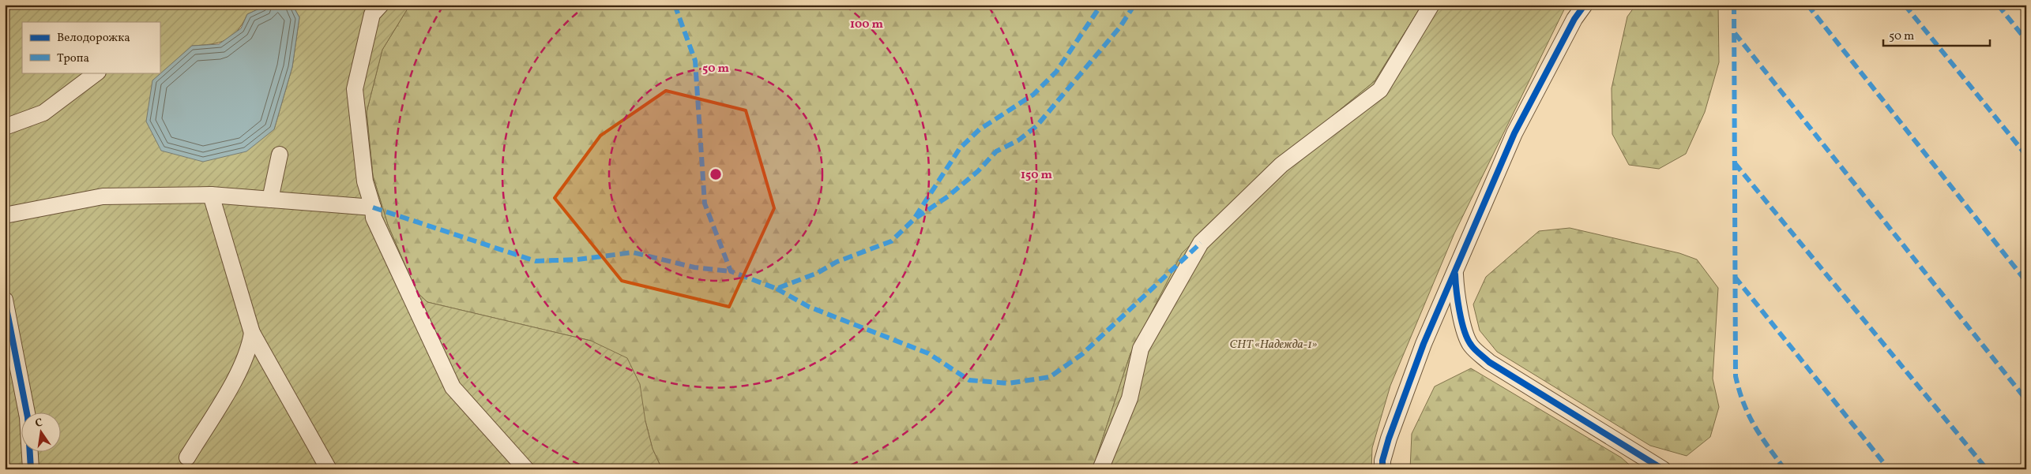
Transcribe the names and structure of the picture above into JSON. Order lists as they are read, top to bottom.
{
  "parks": ["СНТ «Надежда-1»"],
  "legend": ["Велодорожка", "Тропа"],
  "scale_bar": "50 m",
  "north": "top",
  "rings": ["100 m", "50 m", "150 m"]
}
